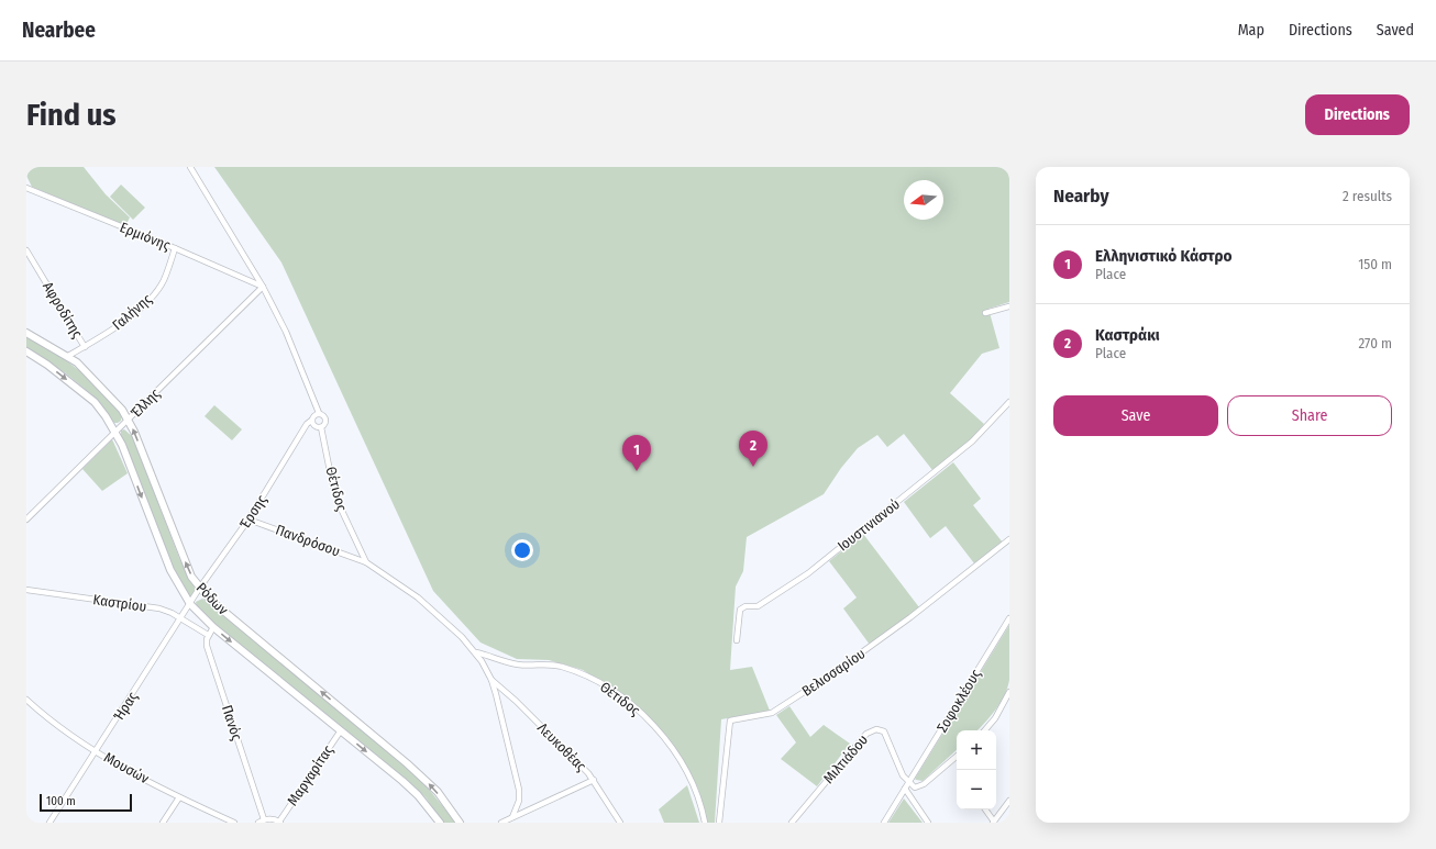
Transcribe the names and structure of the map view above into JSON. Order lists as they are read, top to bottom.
{
  "streets": {
    "street": [
      "Ερμιόνης",
      "Αφροδίτης",
      "Γαλήνης",
      "Έλλης",
      "Θέτιδος",
      "Έρσης",
      "Ιουστινιανού",
      "Πανδρόσου",
      "Ρόδων",
      "Καστρίου",
      "Βελισσαρίου",
      "Σοφοκλέους",
      "Ήρας",
      "Πανός",
      "Λευκοθέας",
      "Μιλτιάδου",
      "Μουσών",
      "Μαργαρίτας"
    ]
  },
  "crossings": [
    ["Ερμιόνης", "Γαλήνης"],
    ["Ερμιόνης", "Έλλης"],
    ["Αφροδίτης", "Γαλήνης"],
    ["Γαλήνης", "Ρόδων"],
    ["Έλλης", "Ρόδων"],
    ["Θέτιδος", "Έρσης"],
    ["Θέτιδος", "Πανδρόσου"],
    ["Έρσης", "Πανδρόσου"],
    ["Έρσης", "Ρόδων"],
    ["Έρσης", "Ήρας"],
    ["Ρόδων", "Ήρας"],
    ["Ρόδων", "Μαργαρίτας"],
    ["Καστρίου", "Ήρας"],
    ["Καστρίου", "Πανός"],
    ["Σοφοκλέους", "Μιλτιάδου"],
    ["Ήρας", "Μουσών"]
  ],
  "scale_bar": "100 m",
  "north": "left",
  "page": {
    "header": "Nearbee",
    "nav": ["Map", "Directions", "Saved"],
    "buttons": [
      "Directions",
      ["Save", "Share"]
    ],
    "title": "Find us",
    "heading": ["Nearby", "2 results"],
    "list": [
      {
        "mark": "1",
        "name": "Ελληνιστικό Κάστρο",
        "note": "Place",
        "value": "150 m"
      },
      {
        "mark": "2",
        "name": "Καστράκι",
        "note": "Place",
        "value": "270 m"
      }
    ],
    "pins": ["2", "1"],
    "map_buttons": ["+", "−"],
    "scale": "100 m"
  }
}
